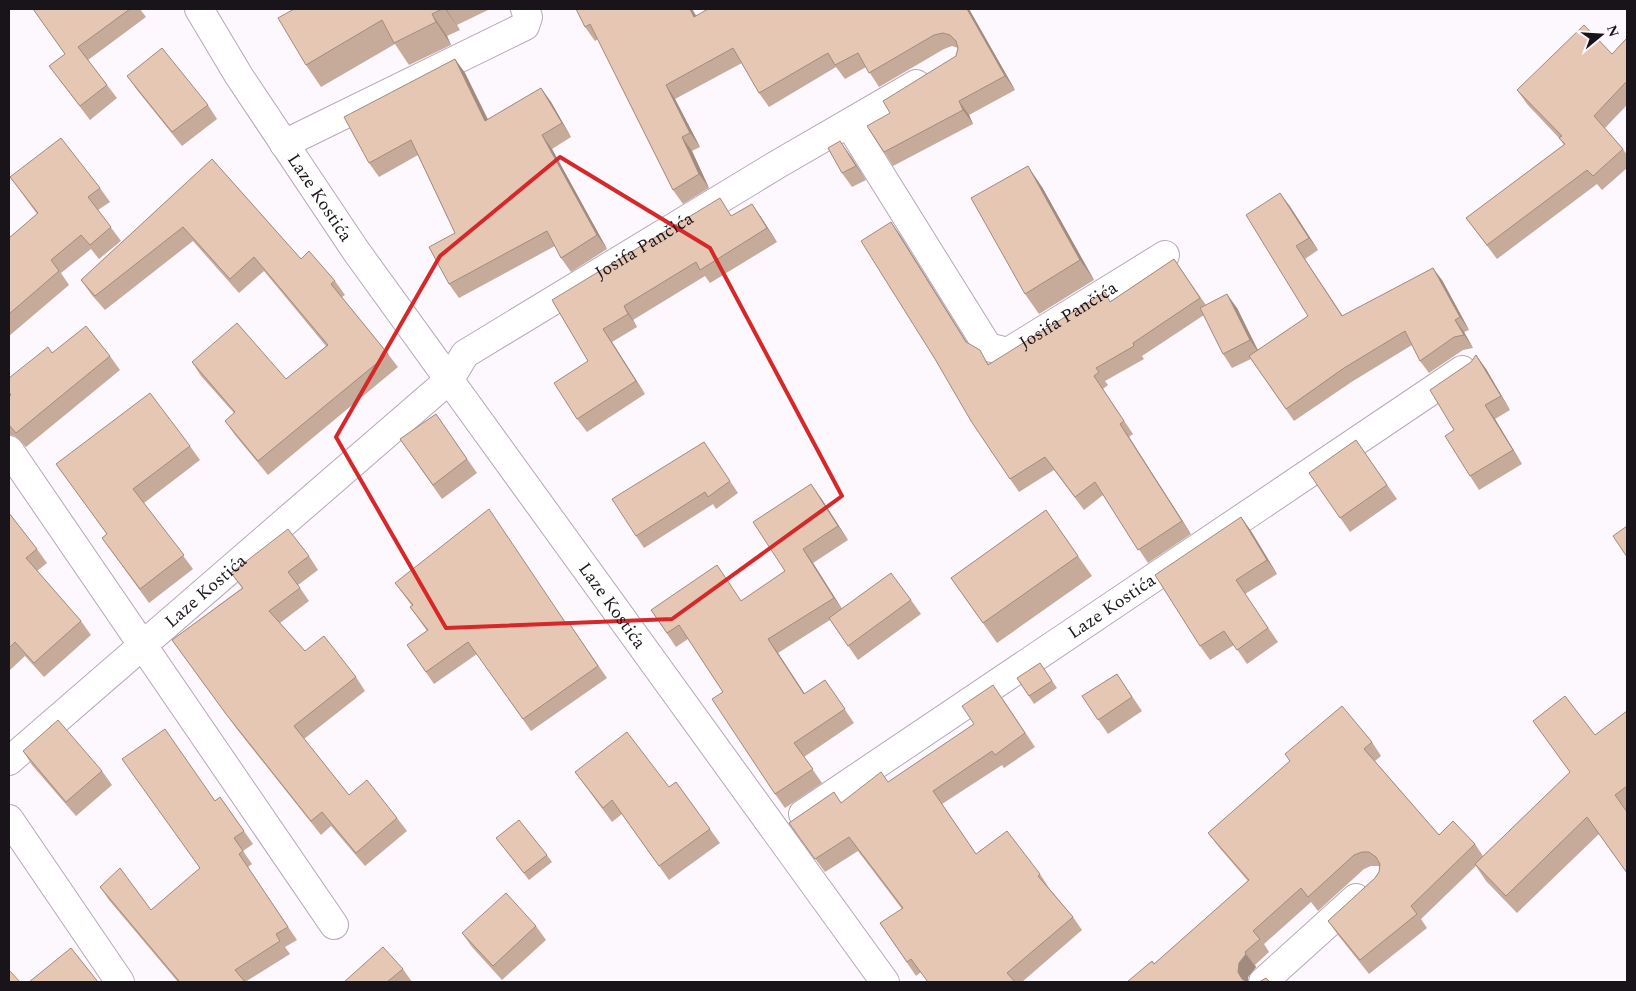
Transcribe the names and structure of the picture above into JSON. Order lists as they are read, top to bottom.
{
  "streets": {
    "street": ["Laze Kostića", "Josifa Pančića"]
  },
  "crossings": [
    ["Laze Kostića", "Josifa Pančića"]
  ],
  "north": "right"
}
